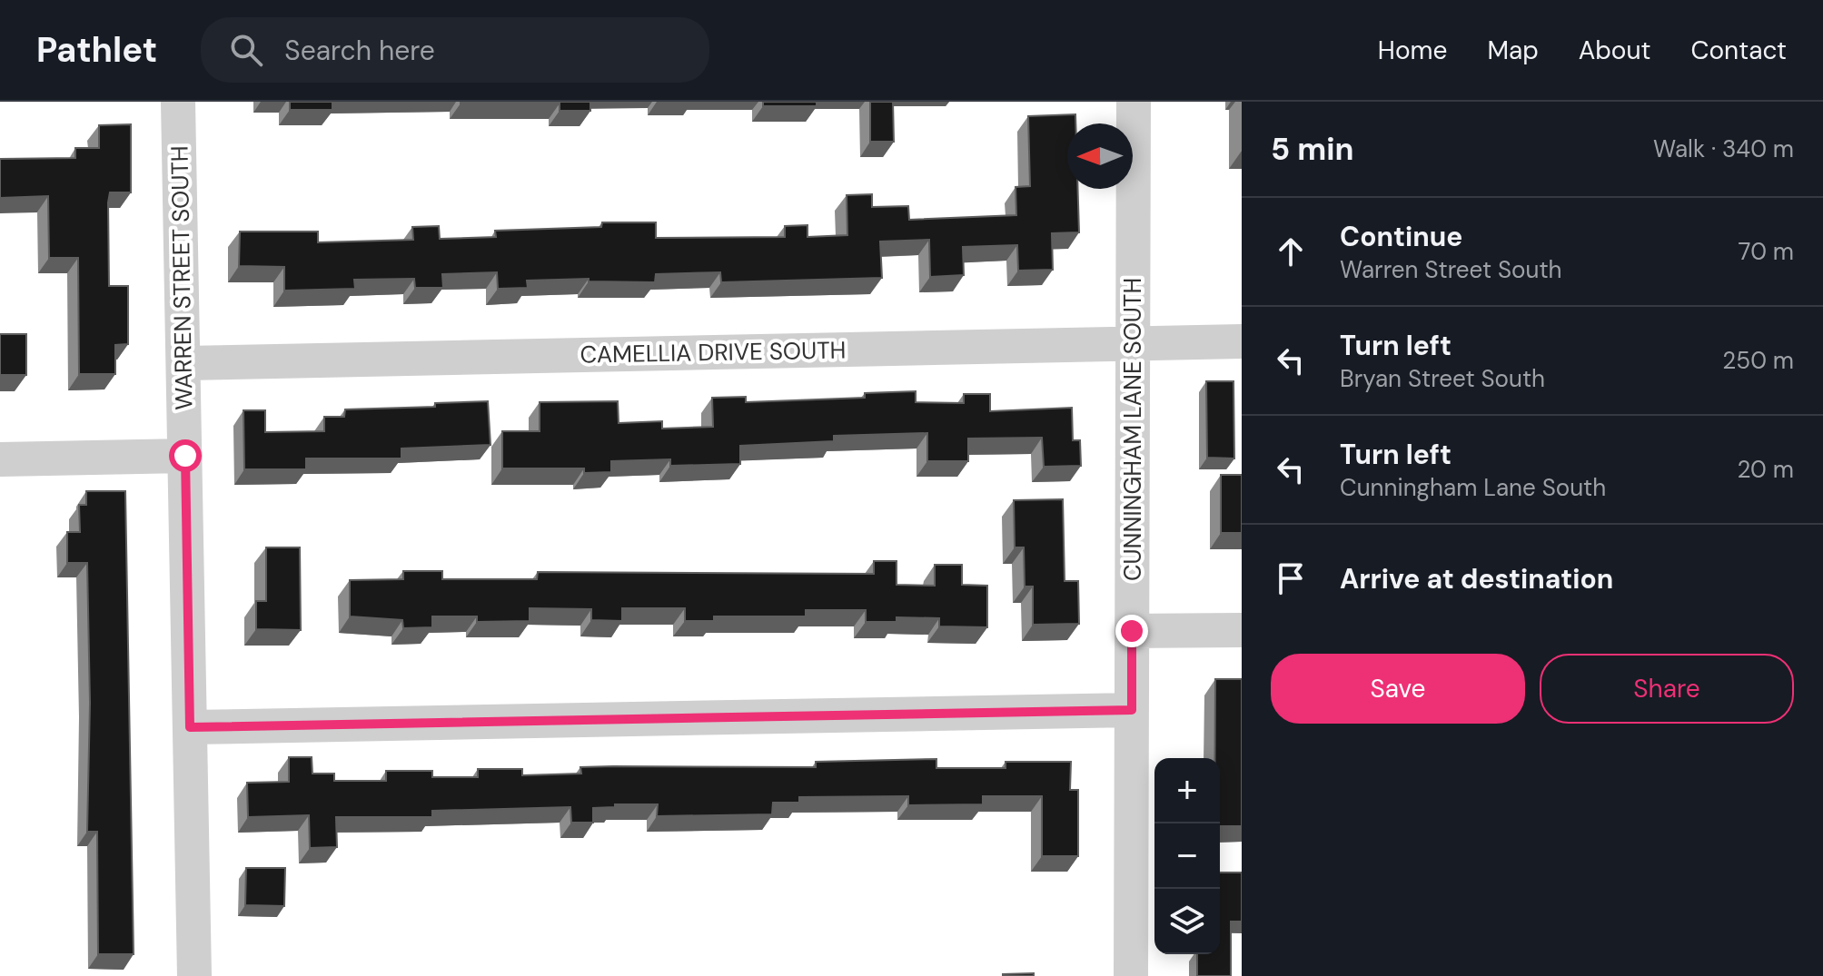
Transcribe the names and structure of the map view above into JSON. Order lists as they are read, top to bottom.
{
  "streets": {
    "street": ["WARREN STREET SOUTH", "CAMELLIA DRIVE SOUTH", "CUNNINGHAM LANE SOUTH"]
  },
  "crossings": [
    ["WARREN STREET SOUTH", "CAMELLIA DRIVE SOUTH"],
    ["CAMELLIA DRIVE SOUTH", "CUNNINGHAM LANE SOUTH"]
  ],
  "north": "left",
  "page": {
    "header": "Pathlet",
    "search": "Search here",
    "nav": [
      "Home",
      "Map",
      "About",
      "Contact"
    ],
    "heading": ["5 min", "Walk · 340 m"],
    "list": [
      ["Continue", "Warren Street South", "70 m"],
      ["Turn left", "Bryan Street South", "250 m"],
      ["Turn left", "Cunningham Lane South", "20 m"],
      "Arrive at destination"
    ],
    "buttons": ["Save", "Share"],
    "map_buttons": ["+", "−"]
  }
}
